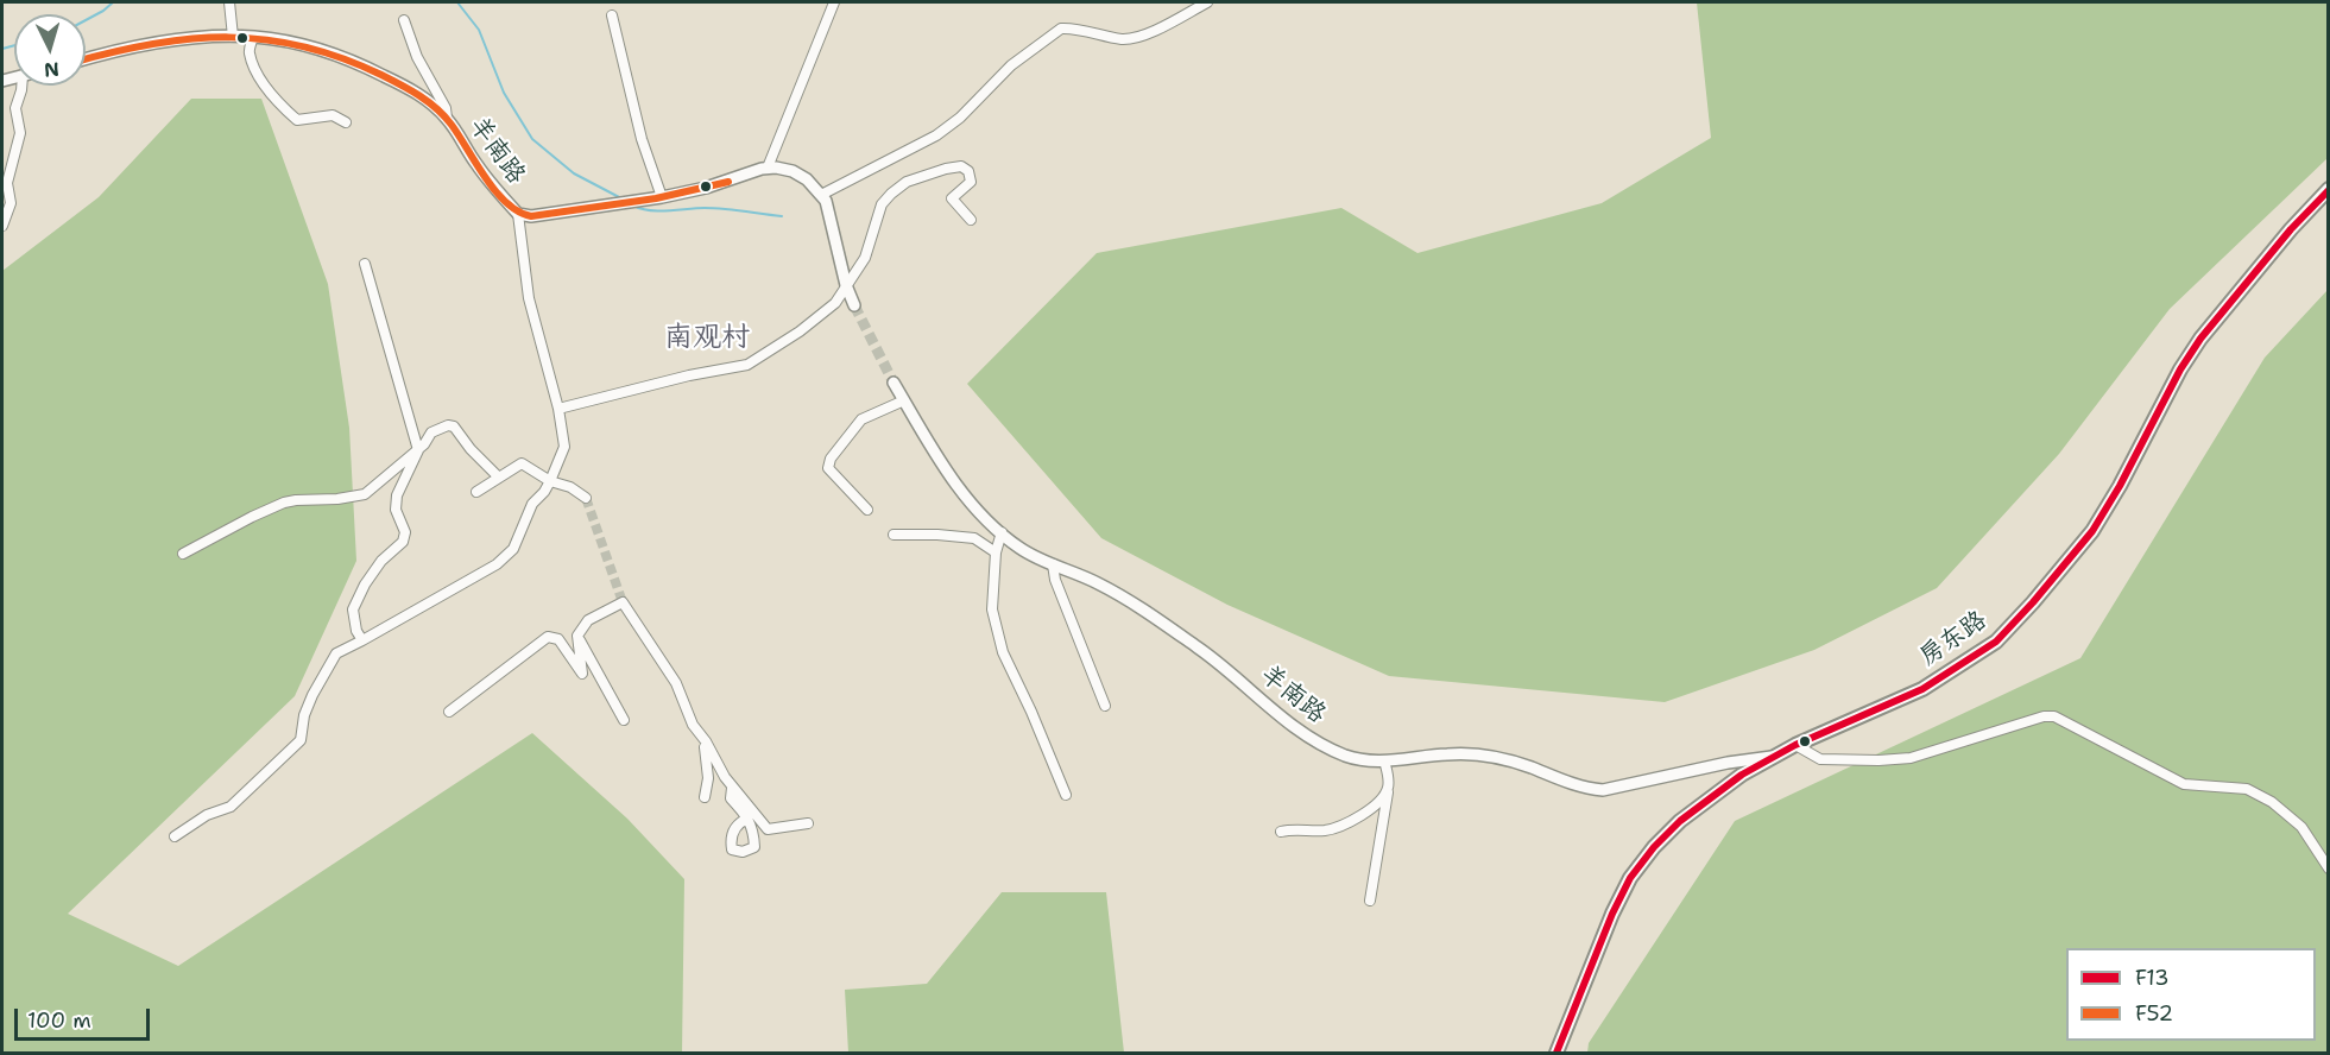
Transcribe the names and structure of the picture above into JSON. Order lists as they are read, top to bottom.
{
  "streets": {
    "main road": ["房东路"],
    "street": ["羊南路"]
  },
  "crossings": [
    ["羊南路", "房东路"]
  ],
  "districts": ["南观村"],
  "lines": ["transit line F52", "transit line F13"],
  "legend": ["F13", "F52"],
  "scale_bar": "100 m",
  "north": "bottom"
}
